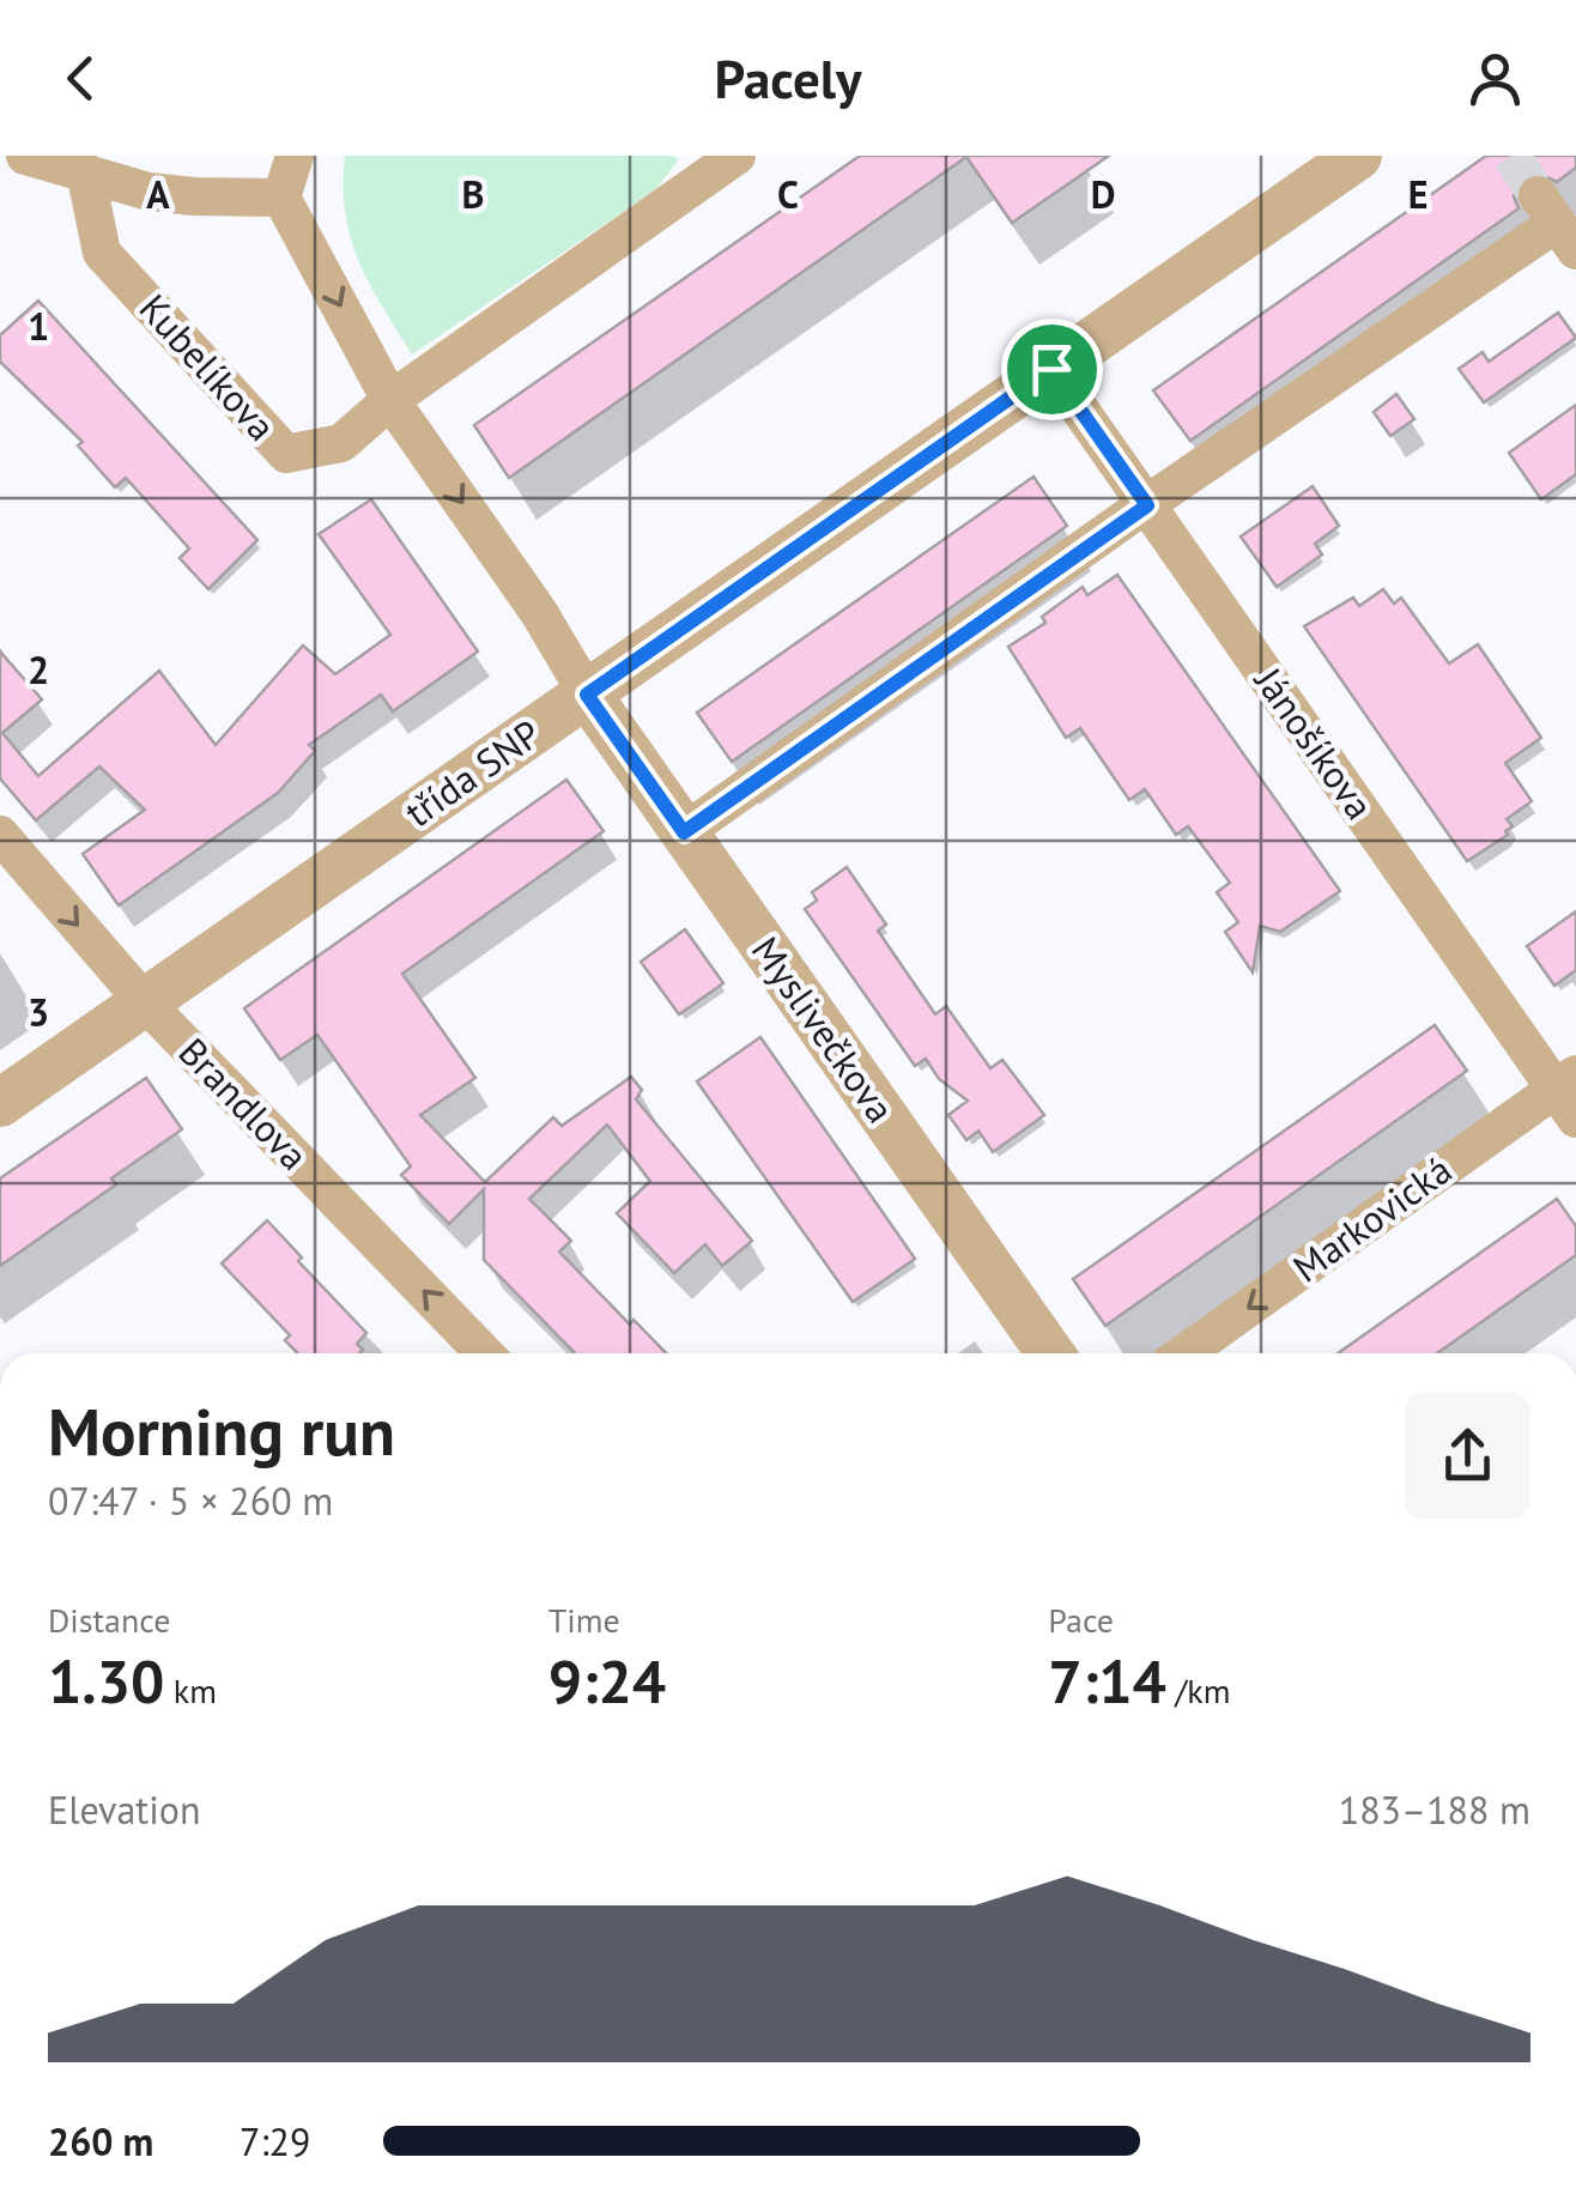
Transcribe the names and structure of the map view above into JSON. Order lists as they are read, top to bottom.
{
  "streets": {
    "street": [
      "Kubelíkova",
      "Jánošíkova",
      "třída SNP",
      "Myslivečkova",
      "Brandlova",
      "Markovická"
    ]
  },
  "crossings": [
    ["Jánošíkova", "třída SNP"],
    ["Jánošíkova", "Markovická"],
    ["třída SNP", "Myslivečkova"],
    ["třída SNP", "Brandlova"]
  ],
  "one_way": ["Markovická"],
  "page": {
    "header": "Pacely",
    "heading": ["Morning run", "07:47 · 5 × 260 m"],
    "stats": [
      ["Distance", "1.30 km"],
      ["Time", "9:24"],
      ["Pace", "7:14 /km"]
    ],
    "chart": ["Elevation", "183–188 m"],
    "list": [
      {
        "name": "260 m",
        "note": "7:29"
      }
    ]
  },
  "grid": {
    "columns": [
      "A",
      "B",
      "C",
      "D",
      "E"
    ],
    "rows": ["1", "2", "3"]
  }
}
